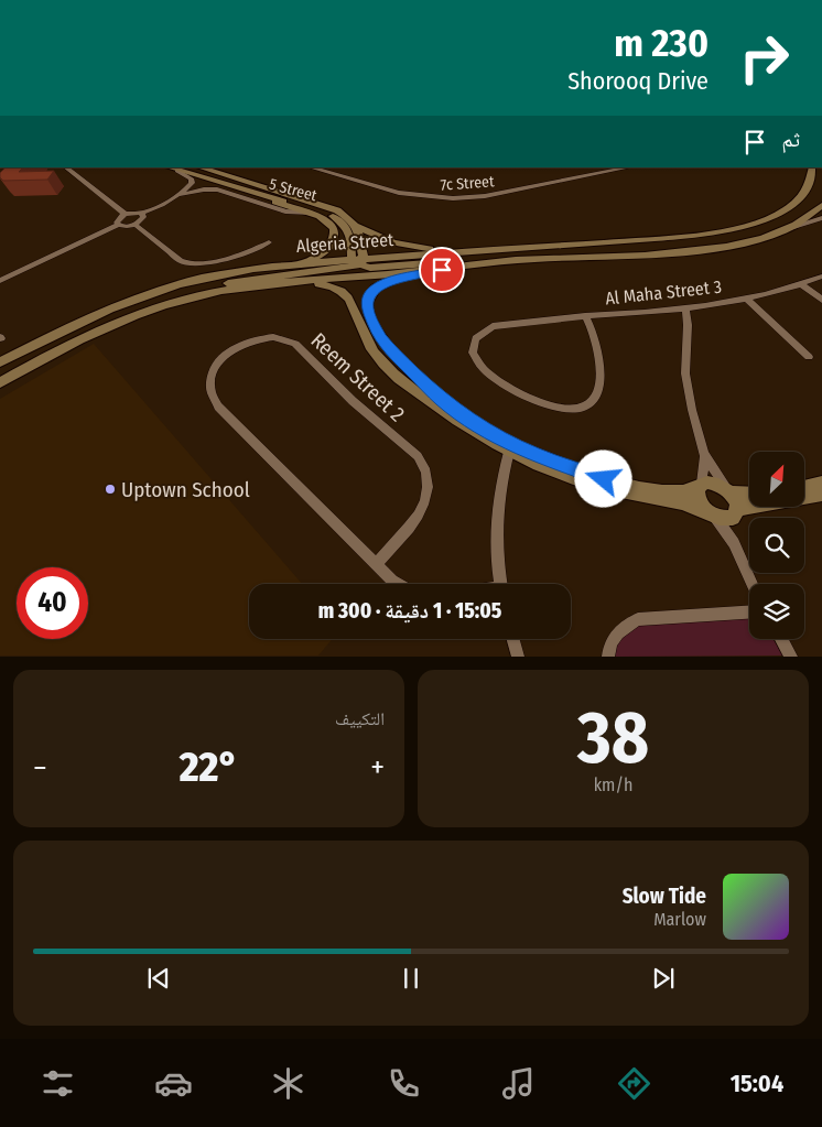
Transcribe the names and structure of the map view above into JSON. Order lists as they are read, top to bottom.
{
  "streets": {
    "main road": ["5 Street", "Algeria Street"],
    "street": ["7c Street", "Al Maha Street 3", "Reem Street 2"]
  },
  "crossings": [
    ["5 Street", "Algeria Street"]
  ],
  "places": ["Uptown School"],
  "north": "top right",
  "page": {
    "turn": ["230 m", "Shorooq Drive"],
    "then": "ثم",
    "limit": "40",
    "trip": "15:05 · 1 دقيقة · 300 m",
    "tile": [
      ["38", "km/h"],
      "التكييف"
    ],
    "heat": ["−", "22°", "+"],
    "song": ["Slow Tide", "Marlow"],
    "tabs": "15:04"
  }
}
